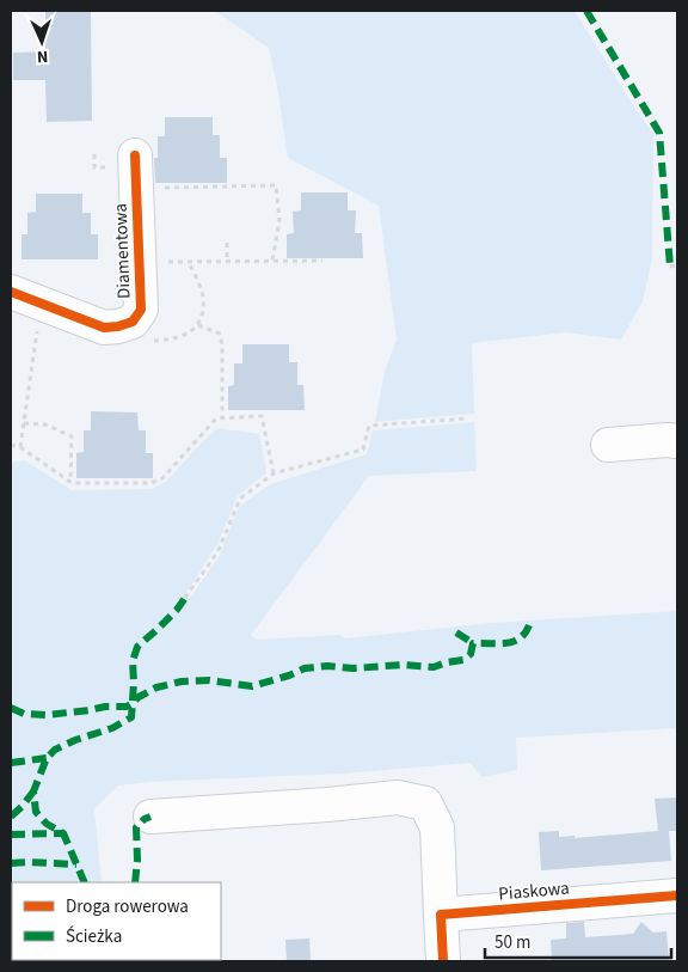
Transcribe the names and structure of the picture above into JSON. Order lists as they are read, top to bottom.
{
  "streets": {
    "street": ["Diamentowa", "Piaskowa"]
  },
  "legend": ["Droga rowerowa", "Ścieżka"],
  "scale_bar": "50 m",
  "north": "bottom"
}
